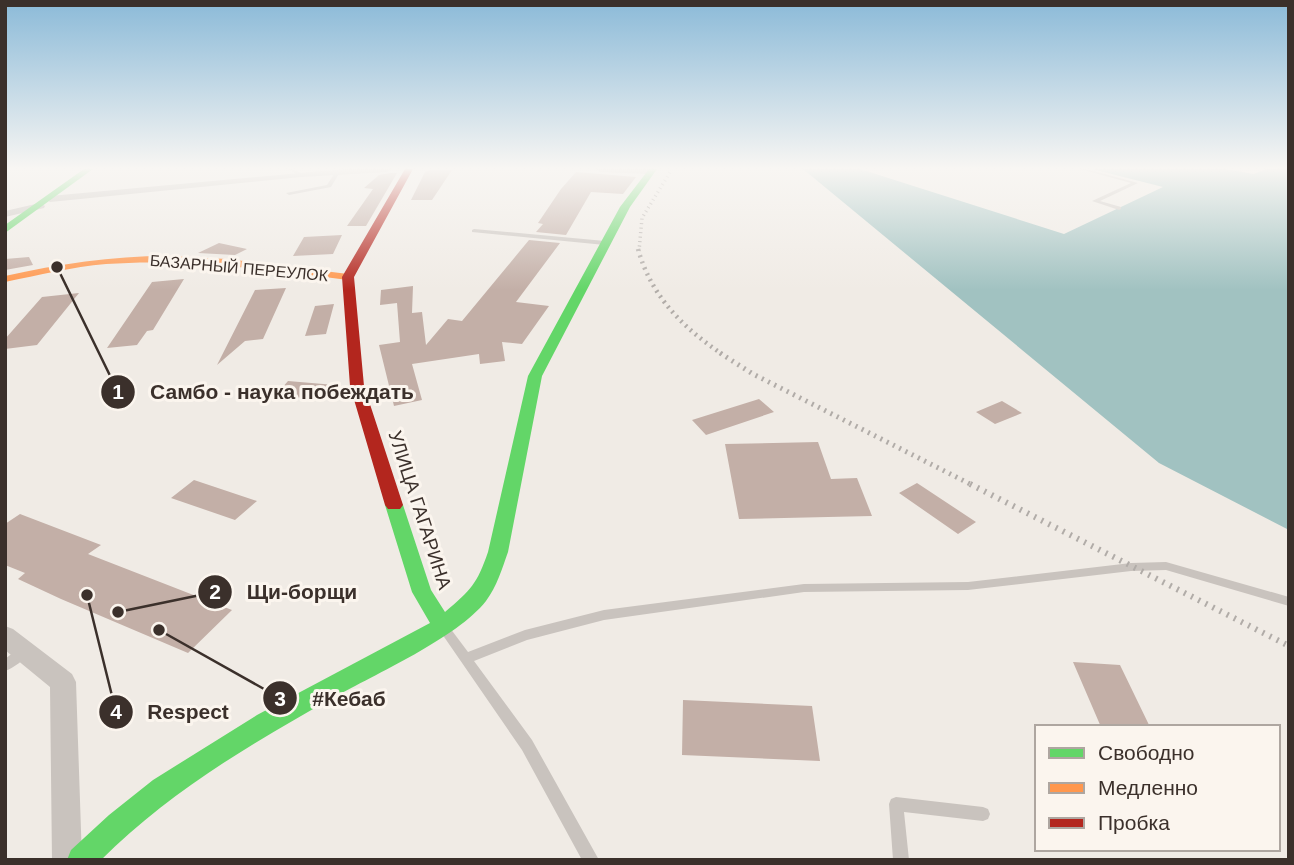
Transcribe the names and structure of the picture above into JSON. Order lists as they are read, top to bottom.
{
  "streets": {
    "street": ["БАЗАРНЫЙ ПЕРЕУЛОК", "УЛИЦА ГАГАРИНА"]
  },
  "crossings": [
    ["БАЗАРНЫЙ ПЕРЕУЛОК", "УЛИЦА ГАГАРИНА"]
  ],
  "places": [
    "Самбо - наука побеждать",
    "Respect",
    "Щи-борщи",
    "#Кебаб"
  ],
  "legend": ["Свободно", "Медленно", "Пробка"]
}
